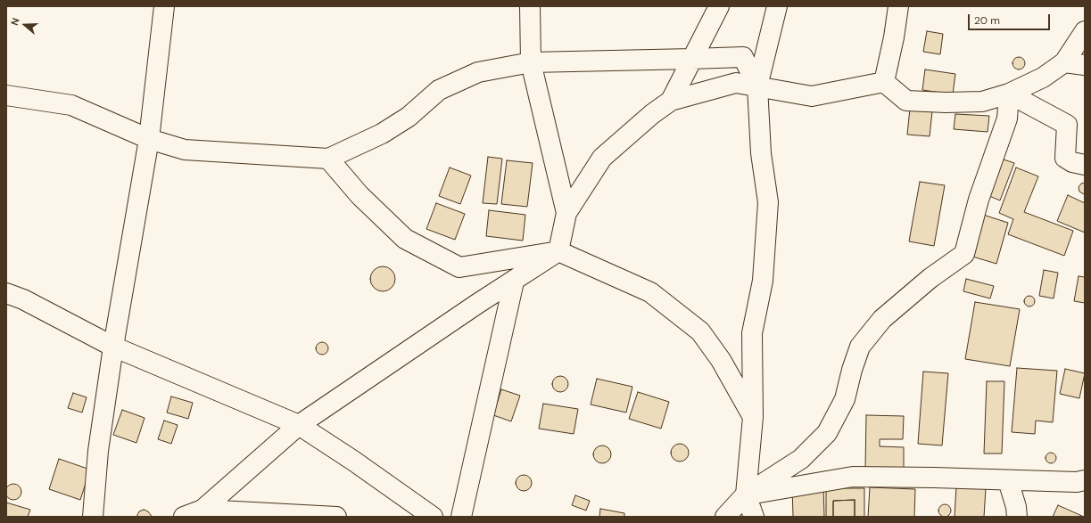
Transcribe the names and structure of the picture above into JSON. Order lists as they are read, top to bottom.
{
  "scale_bar": "20 m",
  "north": "left"
}
